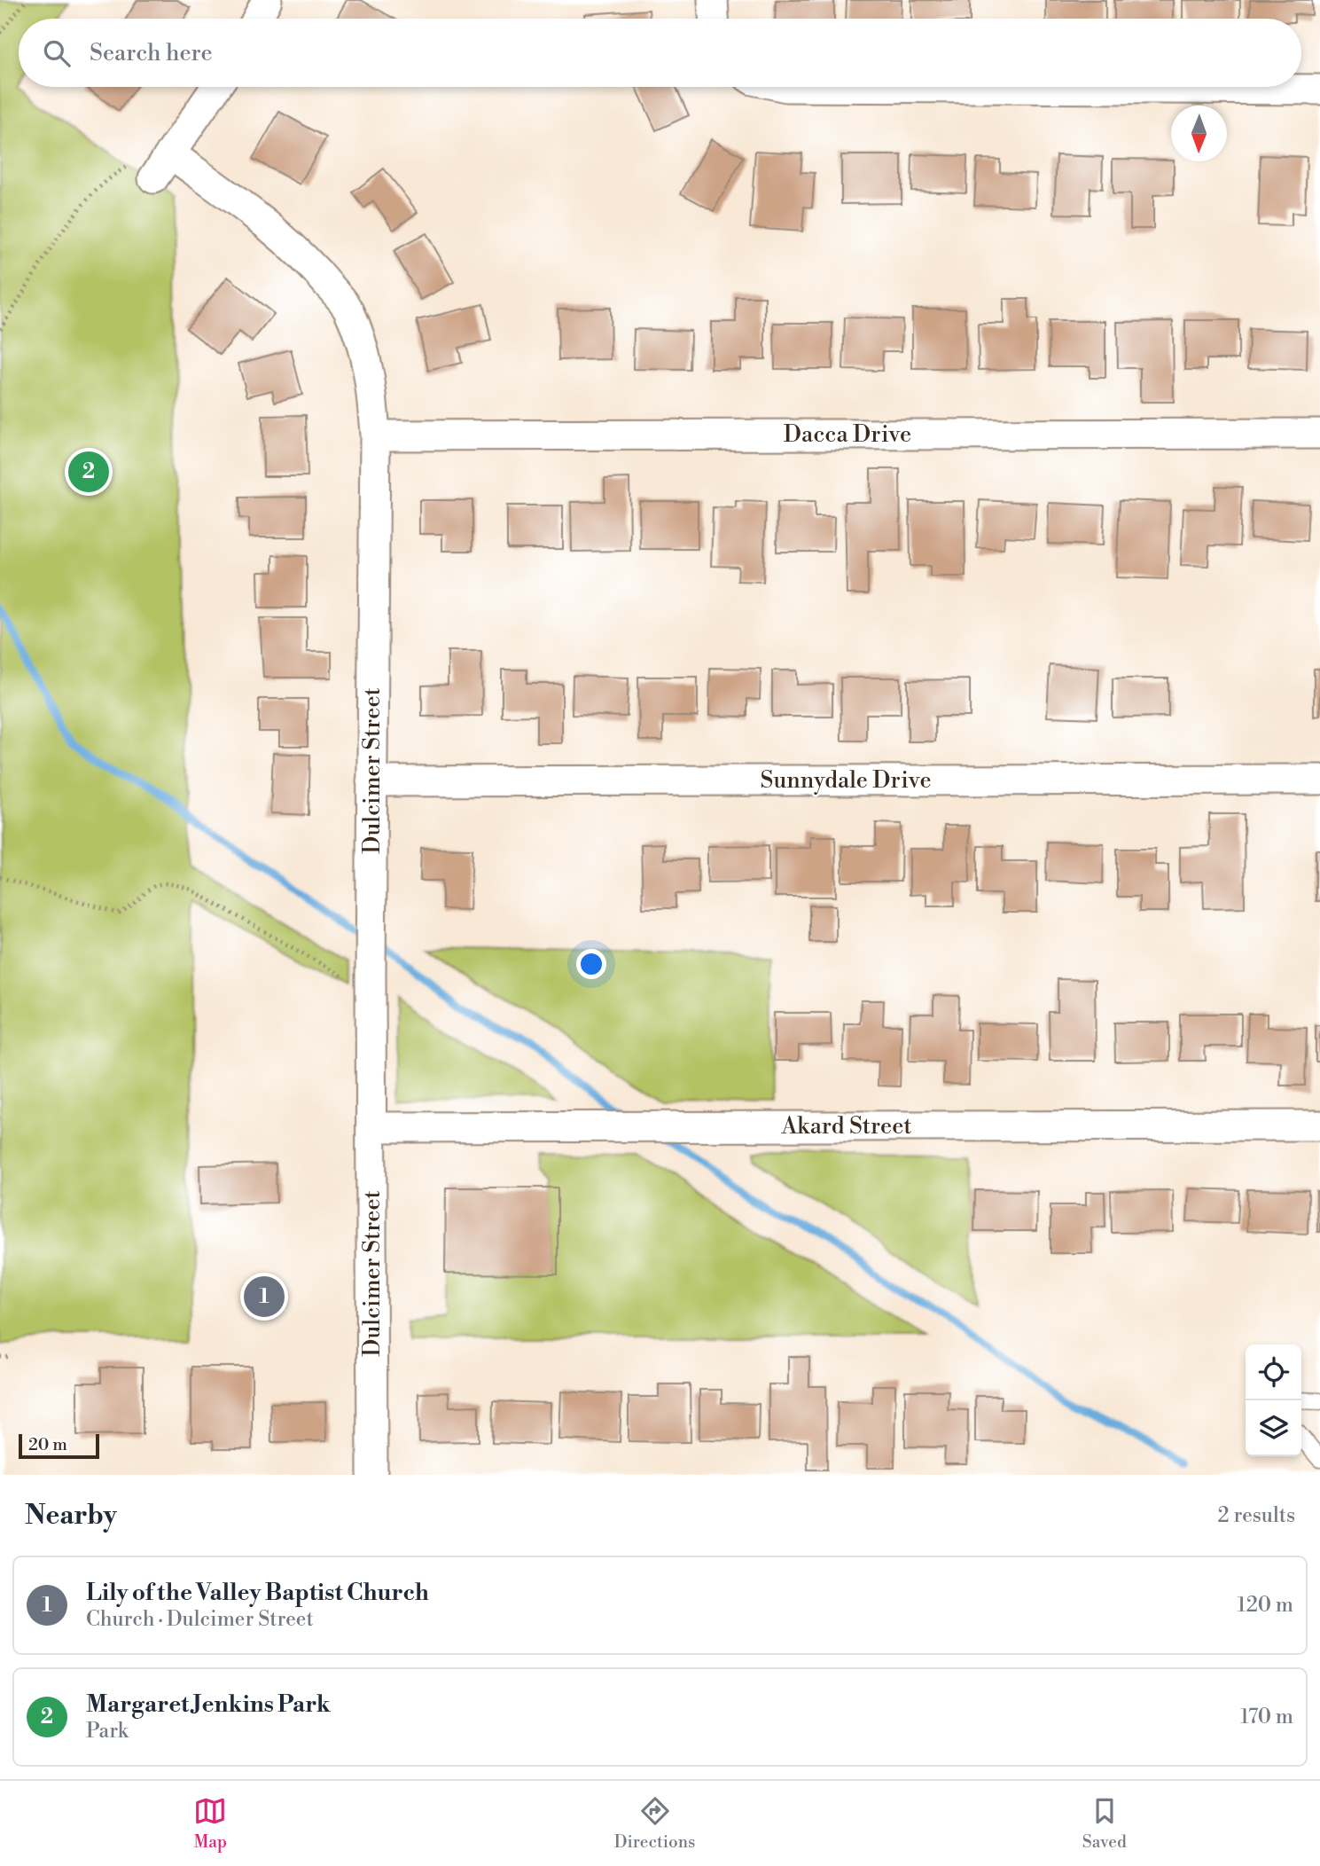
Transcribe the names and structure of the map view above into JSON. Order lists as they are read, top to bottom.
{
  "streets": {
    "street": [
      "Dacca Drive",
      "Dulcimer Street",
      "Sunnydale Drive",
      "Akard Street"
    ]
  },
  "crossings": [
    ["Dacca Drive", "Dulcimer Street"],
    ["Dulcimer Street", "Sunnydale Drive"],
    ["Dulcimer Street", "Akard Street"]
  ],
  "scale_bar": "20 m",
  "north": "bottom",
  "page": {
    "search": "Search here",
    "pins": ["2", "1"],
    "scale": "20 m",
    "heading": ["Nearby", "2 results"],
    "list": [
      {
        "mark": "1",
        "name": "Lily of the Valley Baptist Church",
        "note": "Church · Dulcimer Street",
        "value": "120 m"
      },
      {
        "mark": "2",
        "name": "Margaret Jenkins Park",
        "note": "Park",
        "value": "170 m"
      }
    ],
    "nav": ["Map", "Directions", "Saved"]
  }
}
